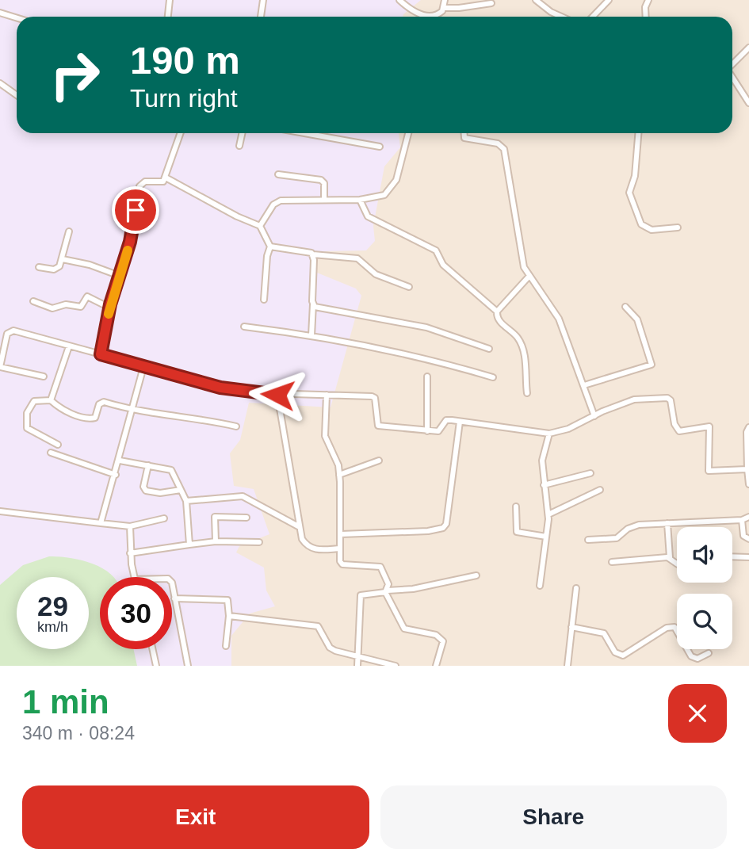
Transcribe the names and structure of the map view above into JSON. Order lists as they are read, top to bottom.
{
  "page": {
    "turn": ["190 m", "Turn right"],
    "speed": "29 km/h",
    "limit": "30",
    "heading": ["1 min", "340 m · 08:24"],
    "buttons": ["Exit", "Share"]
  }
}
